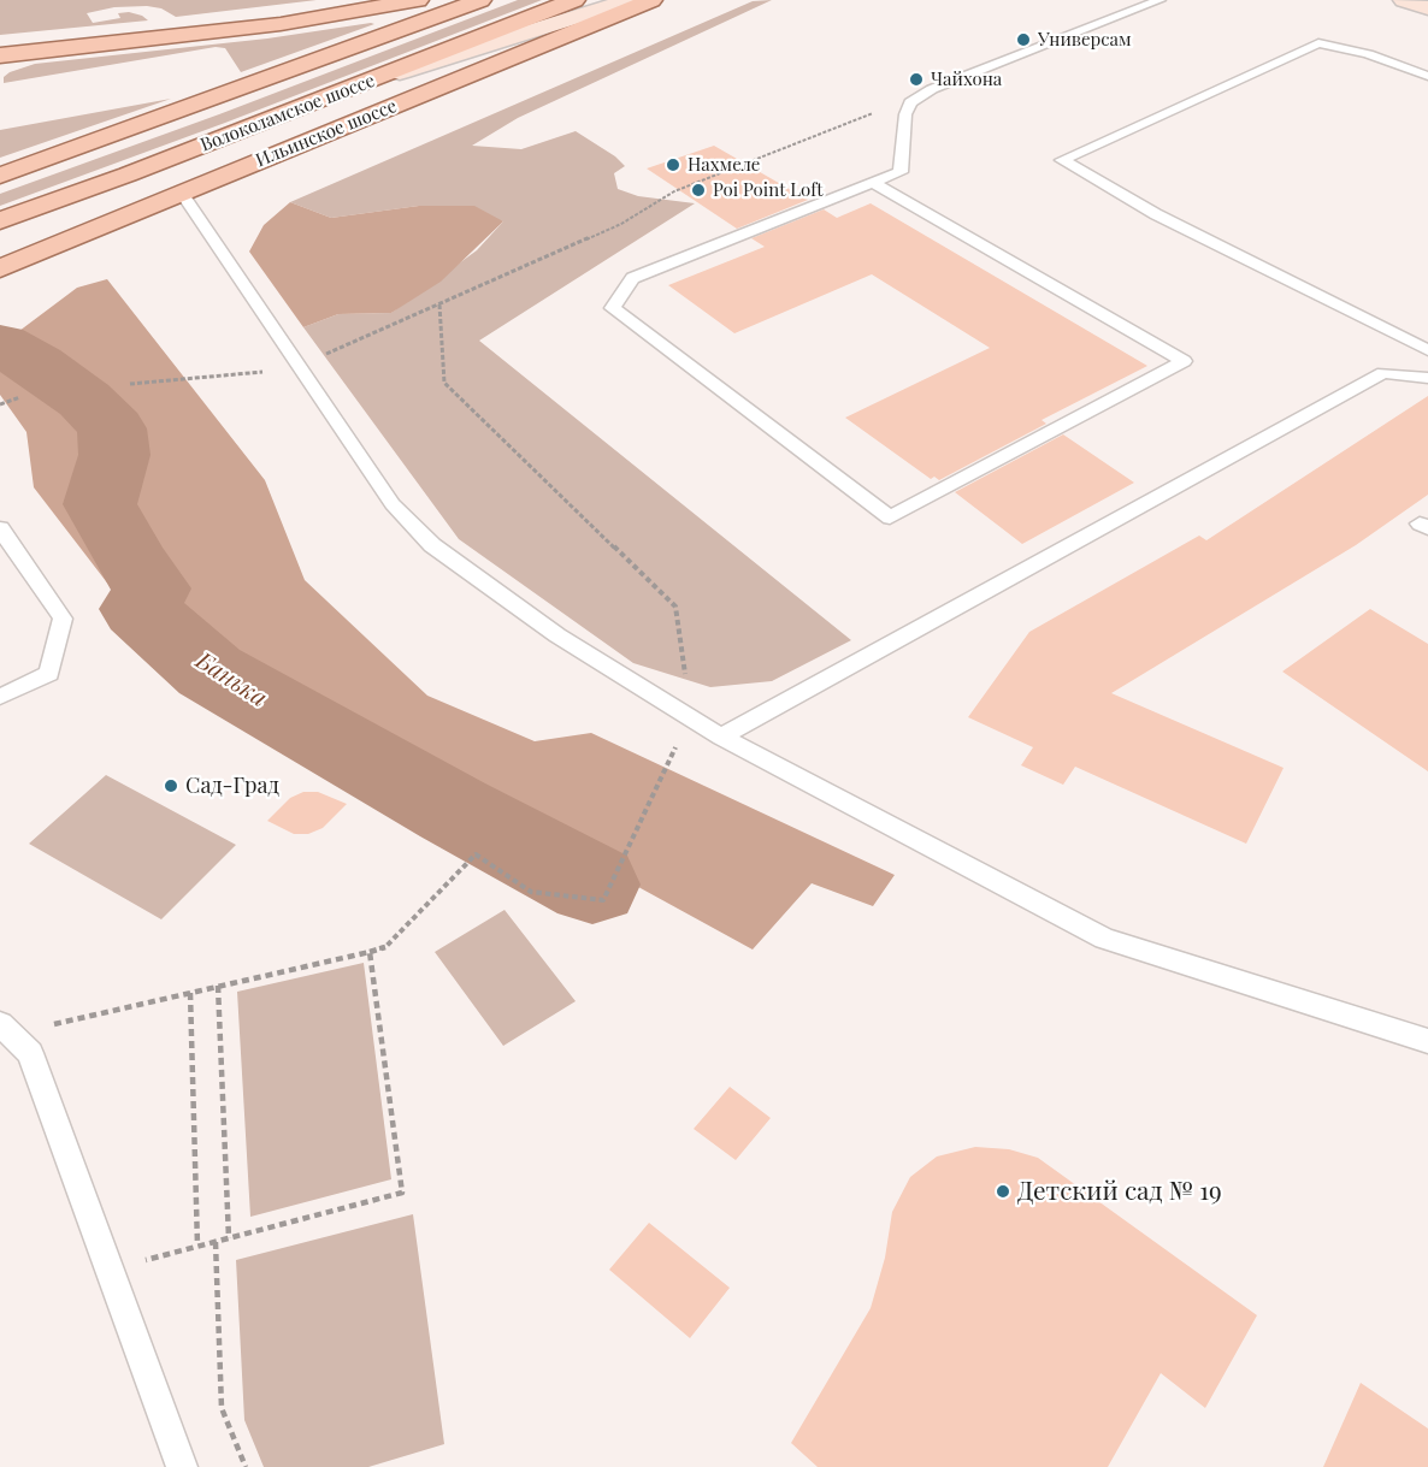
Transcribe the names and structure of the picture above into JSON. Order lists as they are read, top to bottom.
{
  "streets": {
    "main road": ["Волоколамское шоссе", "Ильинское шоссе"]
  },
  "water": ["Банька"],
  "places": [
    "Универсам",
    "Чайхона",
    "Нахмеле",
    "Poi Point Loft",
    "Сад-Град",
    "Детский сад № 19"
  ]
}
